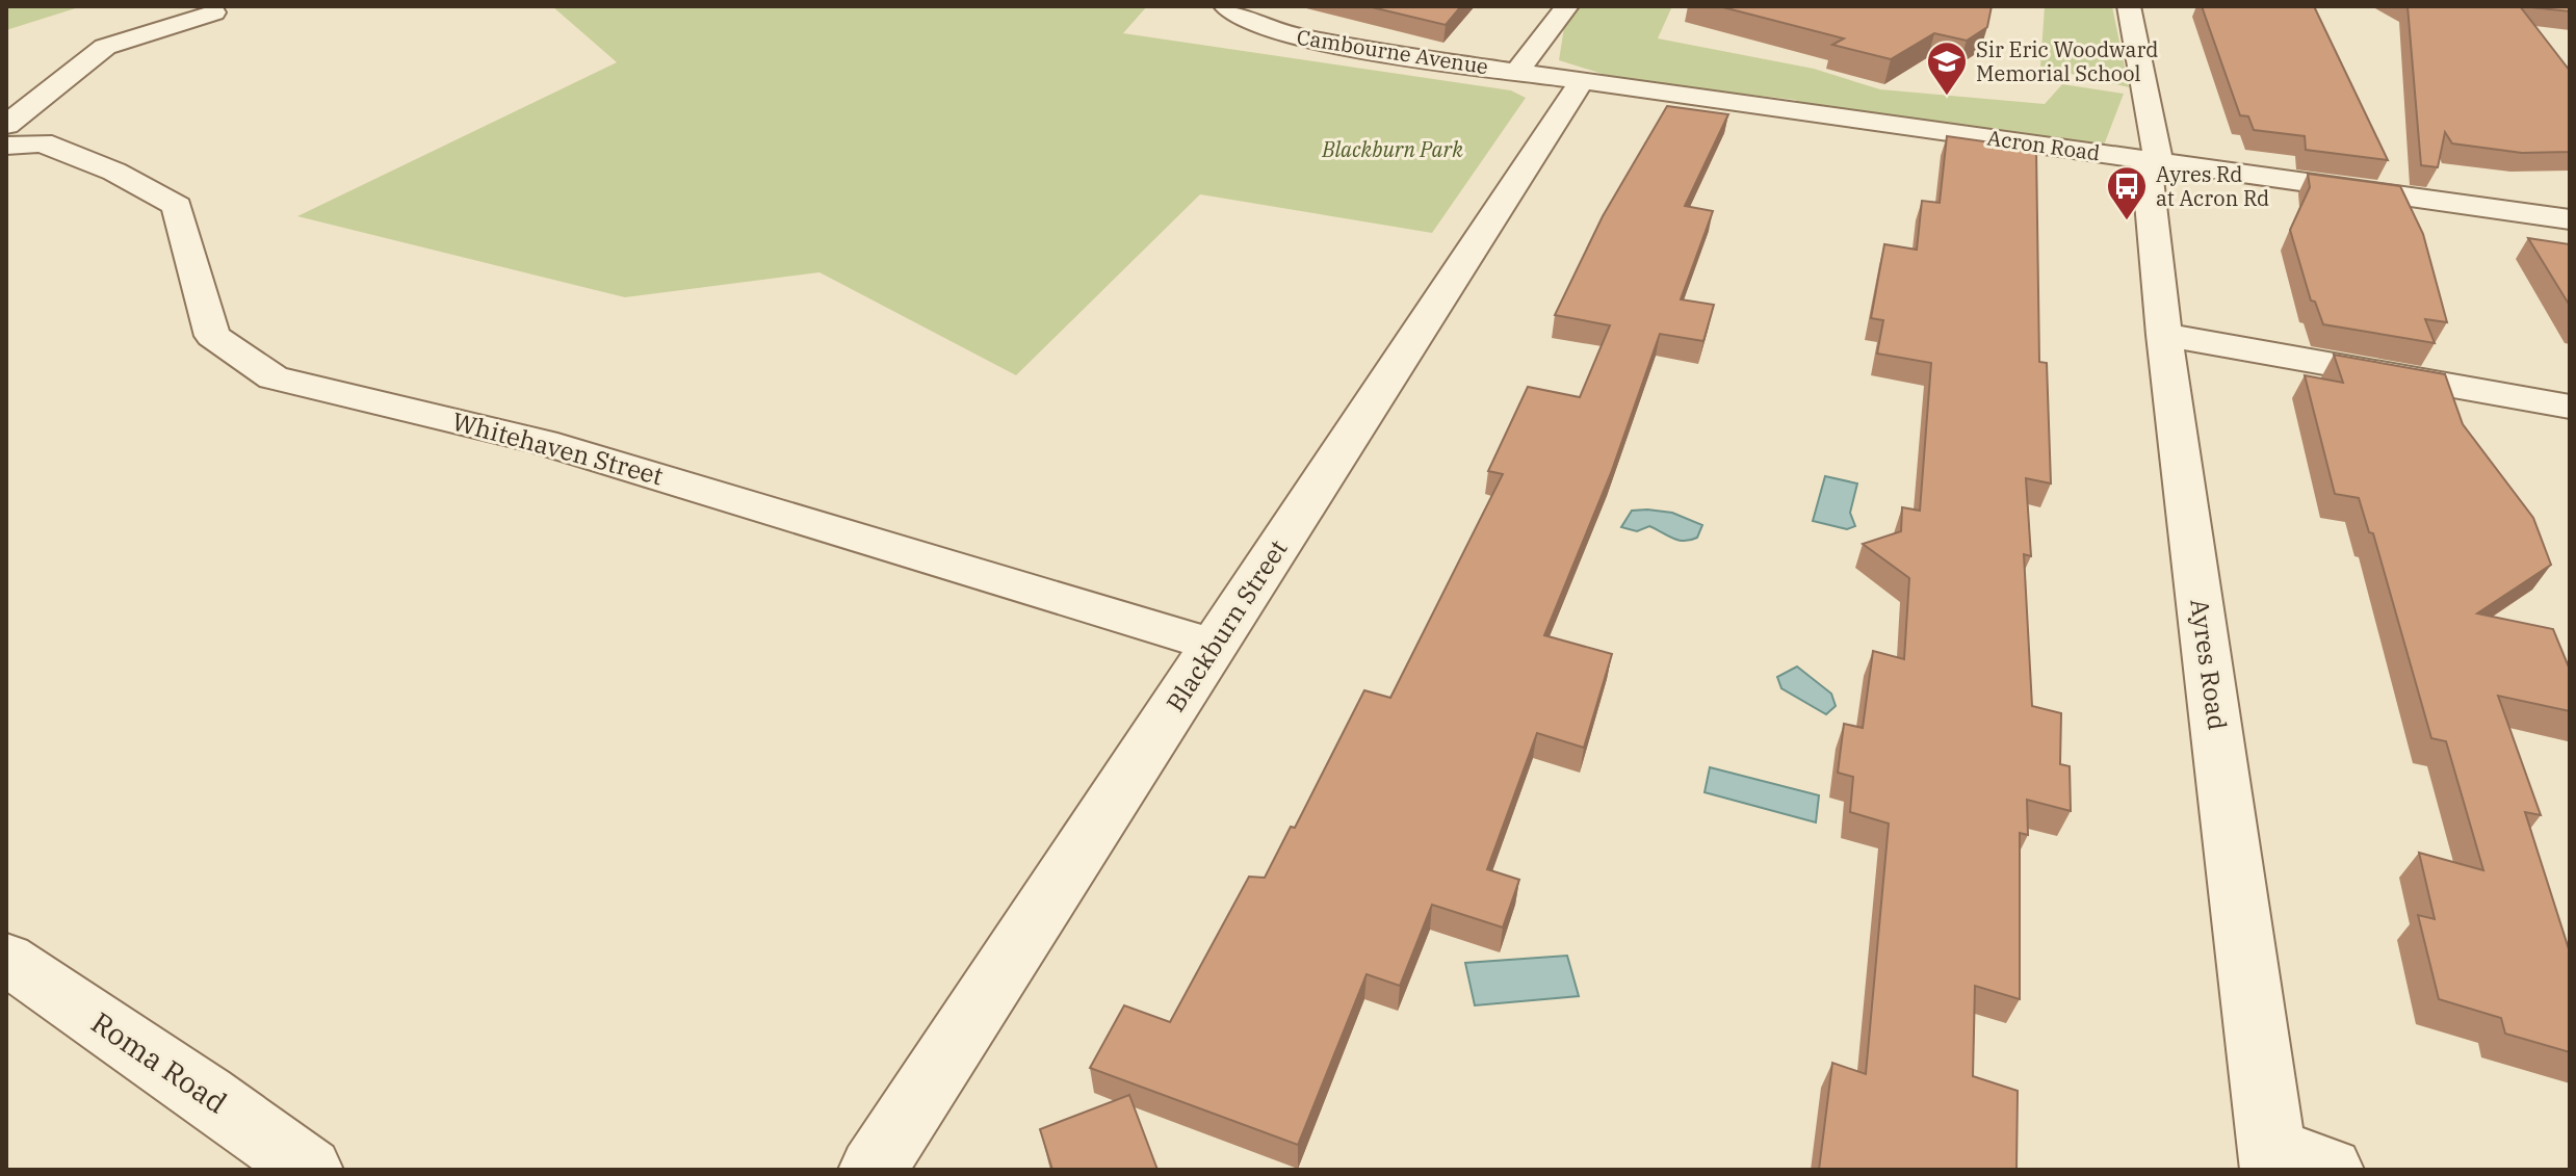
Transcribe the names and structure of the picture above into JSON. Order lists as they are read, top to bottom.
{
  "streets": {
    "street": [
      "Cambourne Avenue",
      "Acron Road",
      "Whitehaven Street",
      "Blackburn Street",
      "Ayres Road",
      "Roma Road"
    ]
  },
  "crossings": [
    ["Cambourne Avenue", "Acron Road"],
    ["Acron Road", "Blackburn Street"],
    ["Acron Road", "Ayres Road"],
    ["Whitehaven Street", "Blackburn Street"]
  ],
  "parks": ["Blackburn Park"],
  "places": {
    "school or university": ["Sir Eric Woodward Memorial School"],
    "bus stop": ["Ayres Rd at Acron Rd"]
  }
}
